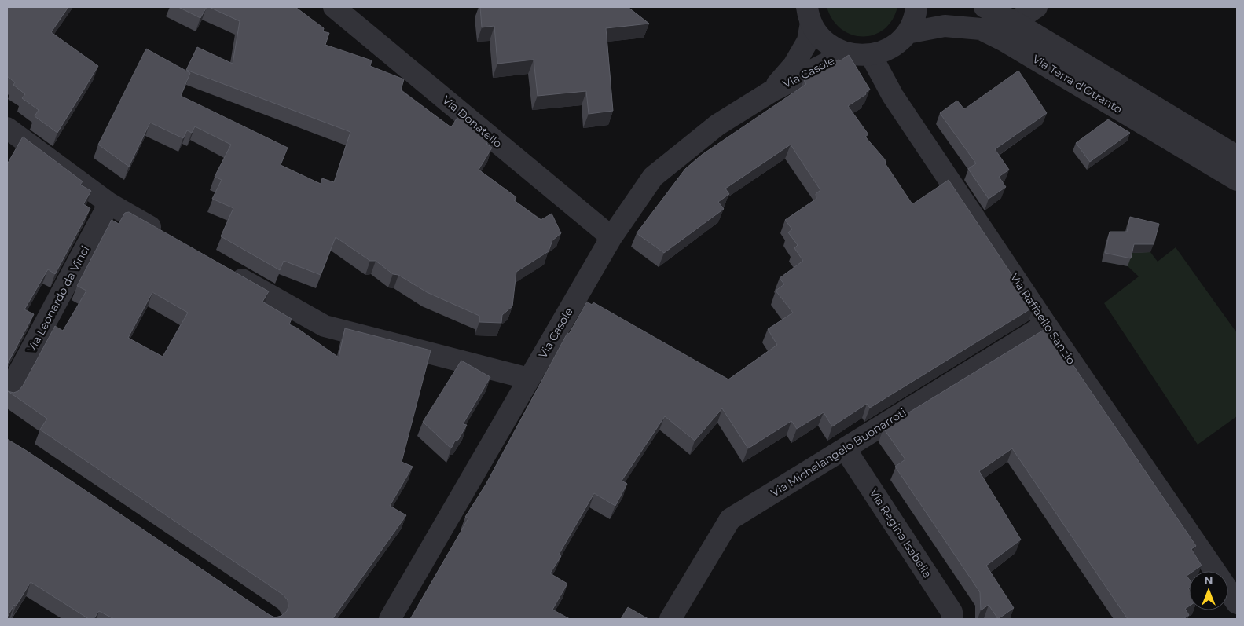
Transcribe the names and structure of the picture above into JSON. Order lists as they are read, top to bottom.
{
  "streets": {
    "street": [
      "Via Casole",
      "Via Terra d'Otranto",
      "Via Donatello",
      "Via Leonardo da Vinci",
      "Via Raffaello Sanzio",
      "Via Michelangelo Buonarroti",
      "Via Regina Isabella"
    ]
  },
  "crossings": [
    ["Via Casole", "Via Donatello"],
    ["Via Raffaello Sanzio", "Via Michelangelo Buonarroti"],
    ["Via Michelangelo Buonarroti", "Via Regina Isabella"]
  ],
  "north": "top"
}
